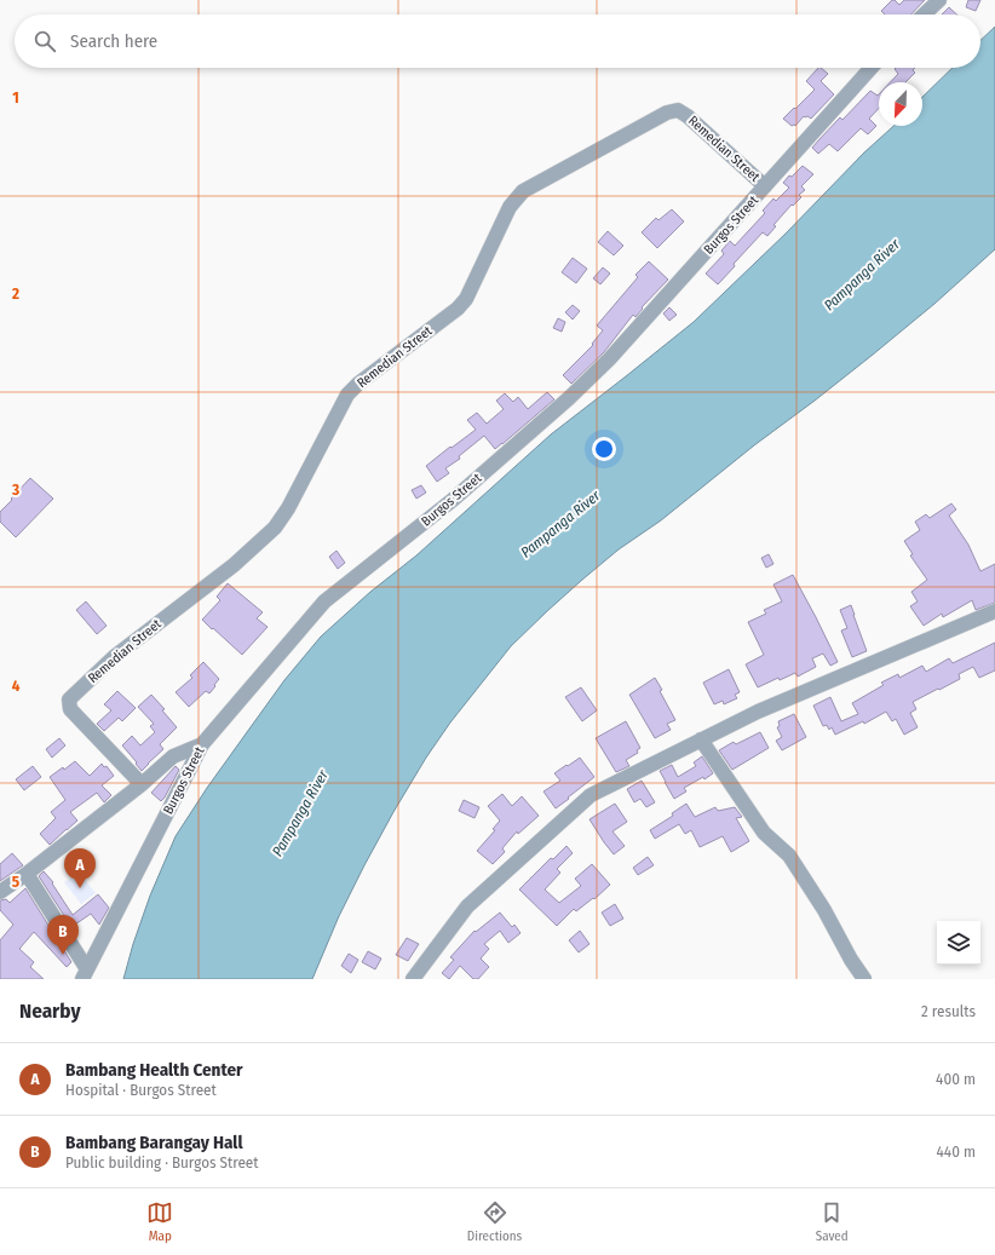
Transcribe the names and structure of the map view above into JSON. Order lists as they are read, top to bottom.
{
  "streets": {
    "street": ["Remedian Street", "Burgos Street"]
  },
  "crossings": [
    ["Remedian Street", "Burgos Street"]
  ],
  "water": ["Pampanga River"],
  "north": "bottom left",
  "page": {
    "search": "Search here",
    "pins": ["A", "B"],
    "heading": ["Nearby", "2 results"],
    "list": [
      {
        "mark": "A",
        "name": "Bambang Health Center",
        "note": "Hospital · Burgos Street",
        "value": "400 m"
      },
      {
        "mark": "B",
        "name": "Bambang Barangay Hall",
        "note": "Public building · Burgos Street",
        "value": "440 m"
      }
    ],
    "nav": ["Map", "Directions", "Saved"]
  },
  "grid": {
    "rows": [
      "1",
      "2",
      "3",
      "4",
      "5"
    ]
  }
}
